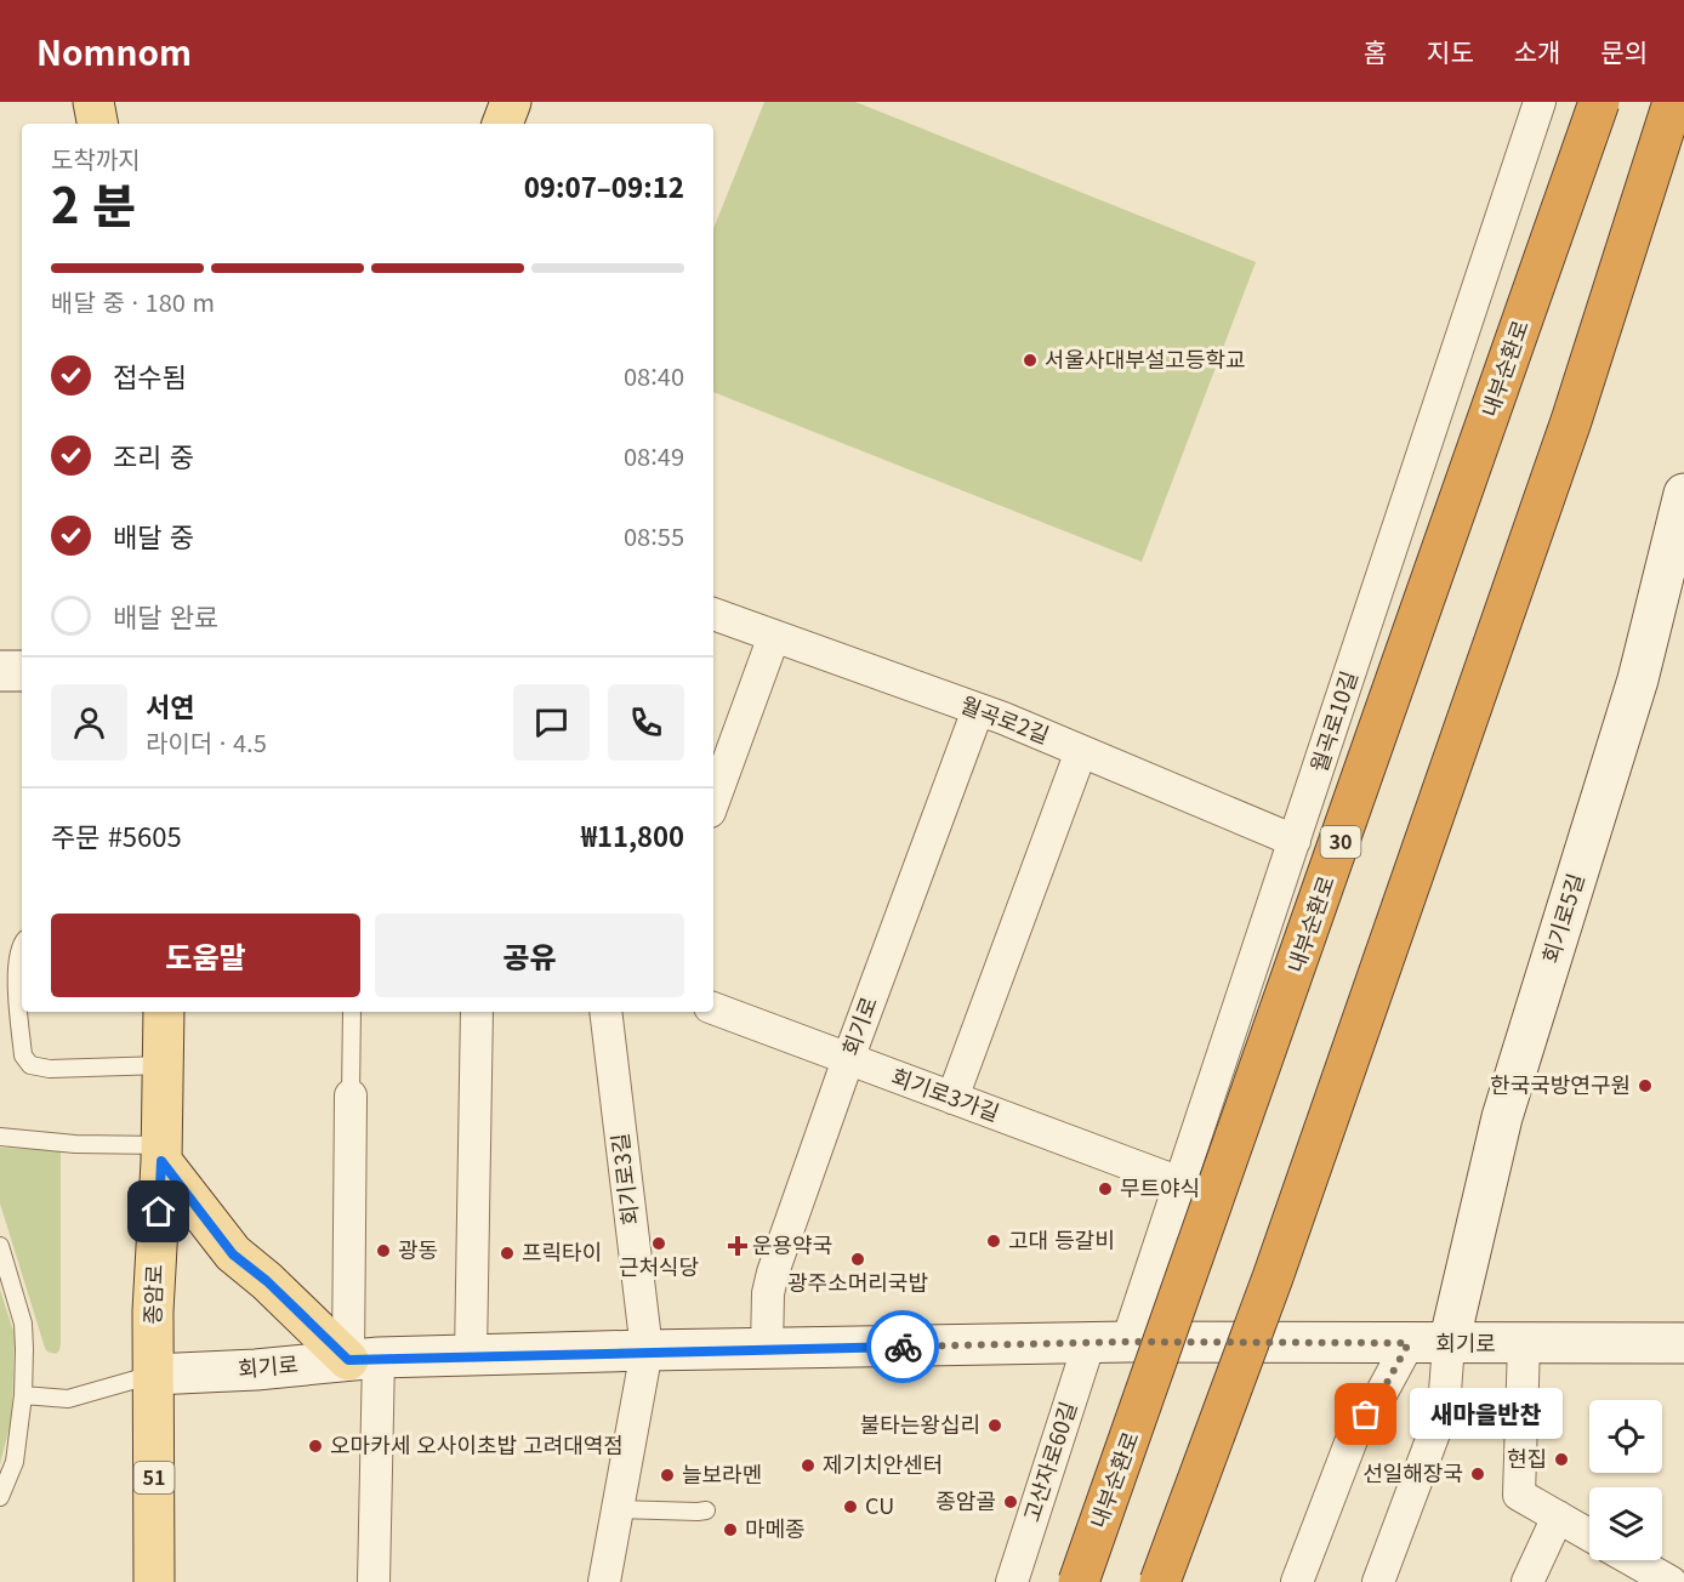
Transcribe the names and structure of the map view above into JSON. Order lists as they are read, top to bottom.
{
  "streets": {
    "highway": ["내부순환로", "30"],
    "main road": [
      "회기로5길",
      "회기로",
      "종암로",
      "51"
    ],
    "street": [
      "월곡로2길",
      "월곡로10길",
      "회기로3가길",
      "회기로3길",
      "고산자로60길"
    ]
  },
  "crossings": [
    ["월곡로2길", "월곡로10길"],
    ["월곡로2길", "회기로"],
    ["월곡로10길", "회기로"],
    ["월곡로10길", "회기로3가길"],
    ["월곡로10길", "고산자로60길"],
    ["회기로5길", "회기로"],
    ["회기로", "회기로3가길"],
    ["회기로", "회기로3길"],
    ["회기로", "종암로"],
    ["회기로", "고산자로60길"]
  ],
  "places": {
    "other": [
      "서울사대부설고등학교",
      "한국국방연구원",
      "무트야식",
      "고대 등갈비",
      "근처식당",
      "광동",
      "프릭타이",
      "광주소머리국밥",
      "새마을반찬",
      "불타는왕십리",
      "오마카세 오사이초밥 고려대역점",
      "현집",
      "제기치안센터",
      "선일해장국",
      "늘보라멘",
      "종암골",
      "CU",
      "마메종"
    ],
    "health": ["운용약국"]
  },
  "page": {
    "header": "Nomnom",
    "nav": [
      "홈",
      "지도",
      "소개",
      "문의"
    ],
    "heading": ["2 분", "도착까지", "09:07–09:12"],
    "panel": [
      "서연",
      "라이더 · 4.5",
      "주문 #5605",
      "₩11,800"
    ],
    "bar": "배달 중 · 180 m",
    "list": [
      ["접수됨", "08:40"],
      ["조리 중", "08:49"],
      ["배달 중", "08:55"],
      "배달 완료"
    ],
    "buttons": ["도움말", "공유"],
    "bubble": "새마을반찬"
  }
}
